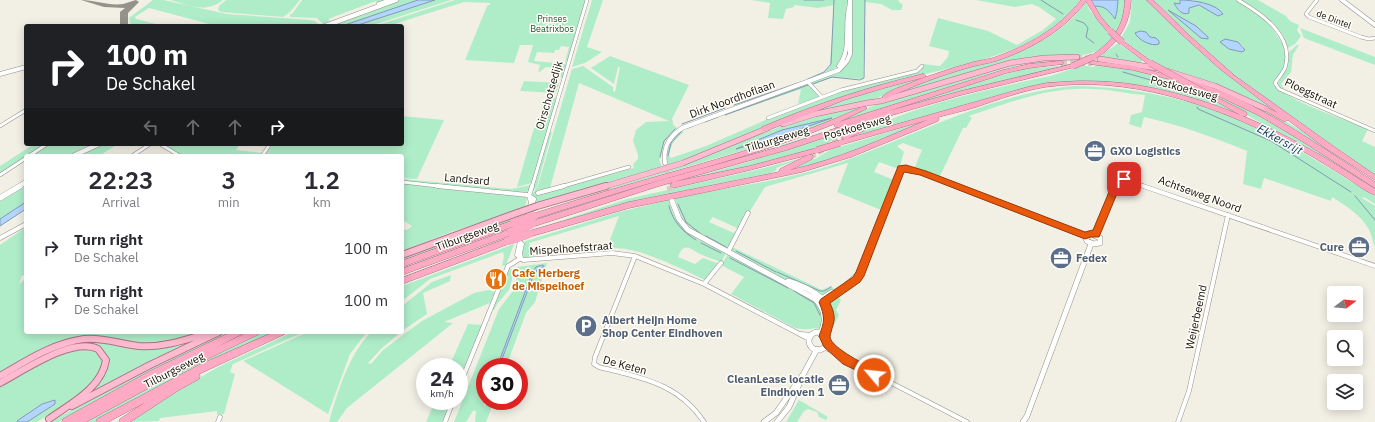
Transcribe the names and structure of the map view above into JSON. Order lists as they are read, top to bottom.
{
  "streets": {
    "highway": ["Postkoetsweg", "Tilburgseweg"],
    "street": [
      "de Dintel",
      "Ploegstraat",
      "Oirschotsedijk",
      "Dirk Noordhoflaan",
      "Landsard",
      "Achtseweg Noord",
      "Mispelhoefstraat",
      "Weijerbeemd",
      "De Keten"
    ]
  },
  "crossings": [
    ["Postkoetsweg", "Tilburgseweg"],
    ["Oirschotsedijk", "Landsard"],
    ["Oirschotsedijk", "Mispelhoefstraat"],
    ["Achtseweg Noord", "Weijerbeemd"],
    ["Mispelhoefstraat", "De Keten"]
  ],
  "water": ["Ekkersrijt"],
  "parks": ["Prinses Beatrixbos"],
  "places": {
    "office": [
      "GXO Logistics",
      "Cure",
      "Fedex",
      "CleanLease locatie Eindhoven 1"
    ],
    "restaurant": ["Cafe Herberg de Mispelhoef"],
    "parking": ["Albert Heijn Home Shop Center Eindhoven"]
  },
  "north": "right",
  "page": {
    "turn": ["100 m", "De Schakel"],
    "eta": [
      "22:23",
      "Arrival",
      "3",
      "min",
      "1.2",
      "km"
    ],
    "list": [
      {
        "name": "Turn right",
        "note": "De Schakel",
        "value": "100 m"
      },
      {
        "name": "Turn right",
        "note": "De Schakel",
        "value": "100 m"
      }
    ],
    "speed": "24 km/h",
    "limit": "30"
  }
}
